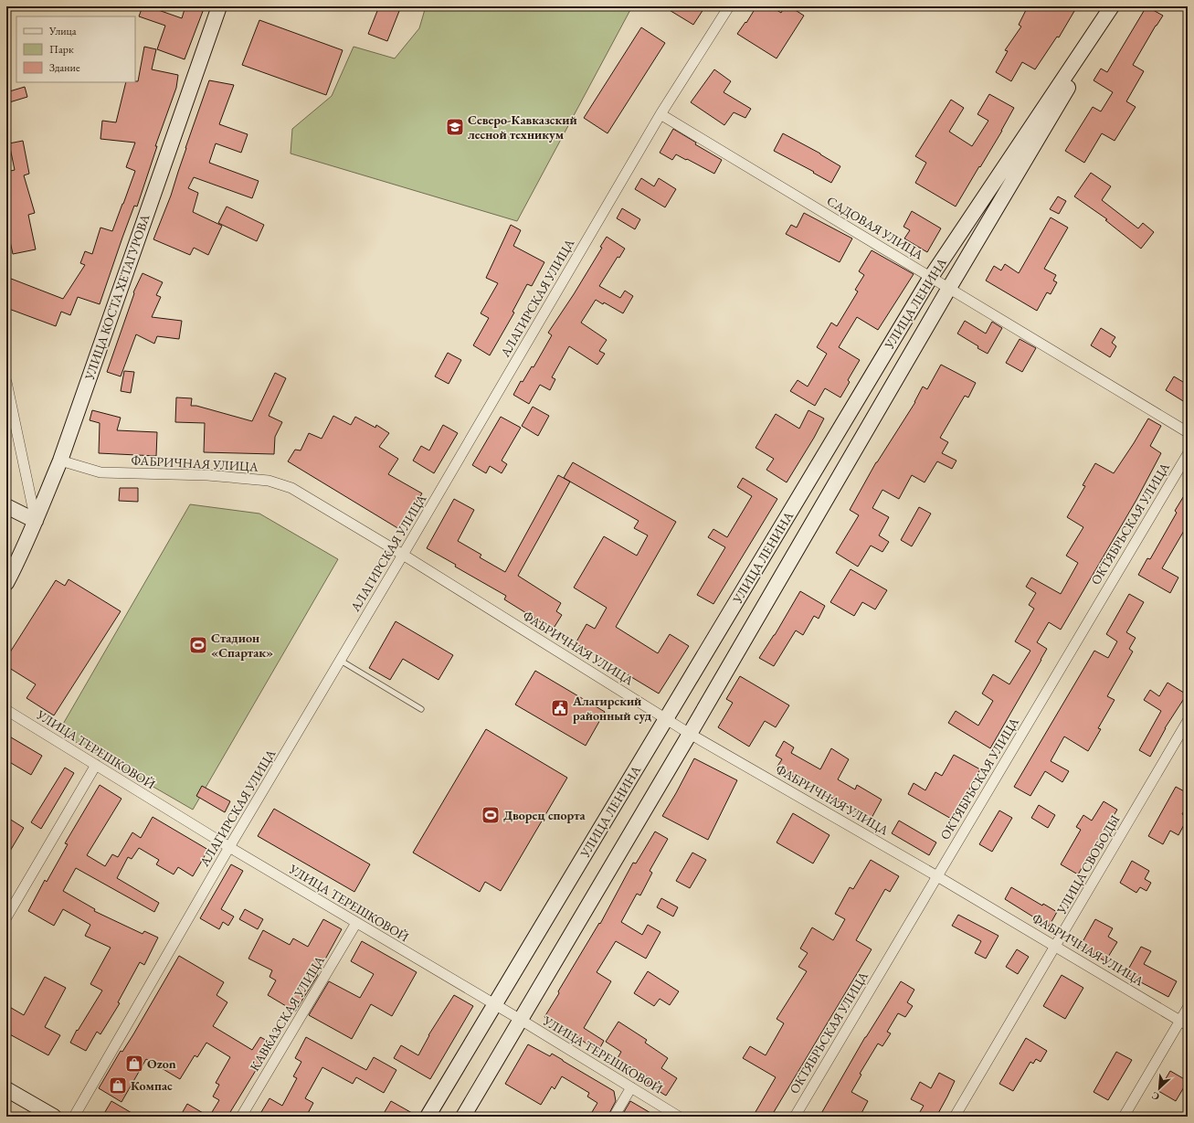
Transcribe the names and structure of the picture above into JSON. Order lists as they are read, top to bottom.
{
  "streets": {
    "street": [
      "САДОВАЯ УЛИЦА",
      "УЛИЦА КОСТА ХЕТАГУРОВА",
      "АЛАГИРСКАЯ УЛИЦА",
      "УЛИЦА ЛЕНИНА",
      "ФАБРИЧНАЯ УЛИЦА",
      "ОКТЯБРЬСКАЯ УЛИЦА",
      "УЛИЦА ТЕРЕШКОВОЙ",
      "УЛИЦА СВОБОДЫ",
      "КАВКАЗСКАЯ УЛИЦА"
    ]
  },
  "crossings": [
    ["САДОВАЯ УЛИЦА", "АЛАГИРСКАЯ УЛИЦА"],
    ["САДОВАЯ УЛИЦА", "УЛИЦА ЛЕНИНА"],
    ["УЛИЦА КОСТА ХЕТАГУРОВА", "ФАБРИЧНАЯ УЛИЦА"],
    ["АЛАГИРСКАЯ УЛИЦА", "ФАБРИЧНАЯ УЛИЦА"],
    ["АЛАГИРСКАЯ УЛИЦА", "УЛИЦА ТЕРЕШКОВОЙ"],
    ["УЛИЦА ЛЕНИНА", "ФАБРИЧНАЯ УЛИЦА"],
    ["УЛИЦА ЛЕНИНА", "УЛИЦА ТЕРЕШКОВОЙ"],
    ["ФАБРИЧНАЯ УЛИЦА", "ОКТЯБРЬСКАЯ УЛИЦА"],
    ["ФАБРИЧНАЯ УЛИЦА", "УЛИЦА СВОБОДЫ"],
    ["УЛИЦА ТЕРЕШКОВОЙ", "КАВКАЗСКАЯ УЛИЦА"]
  ],
  "places": {
    "school or university": ["Северо-Кавказский лесной техникум"],
    "sports": ["Стадион «Спартак»", "Дворец спорта"],
    "public building": ["Алагирский районный суд"],
    "shop": ["Ozon", "Компас"]
  },
  "legend": ["Улица", "Парк", "Здание"],
  "north": "bottom left"
}
